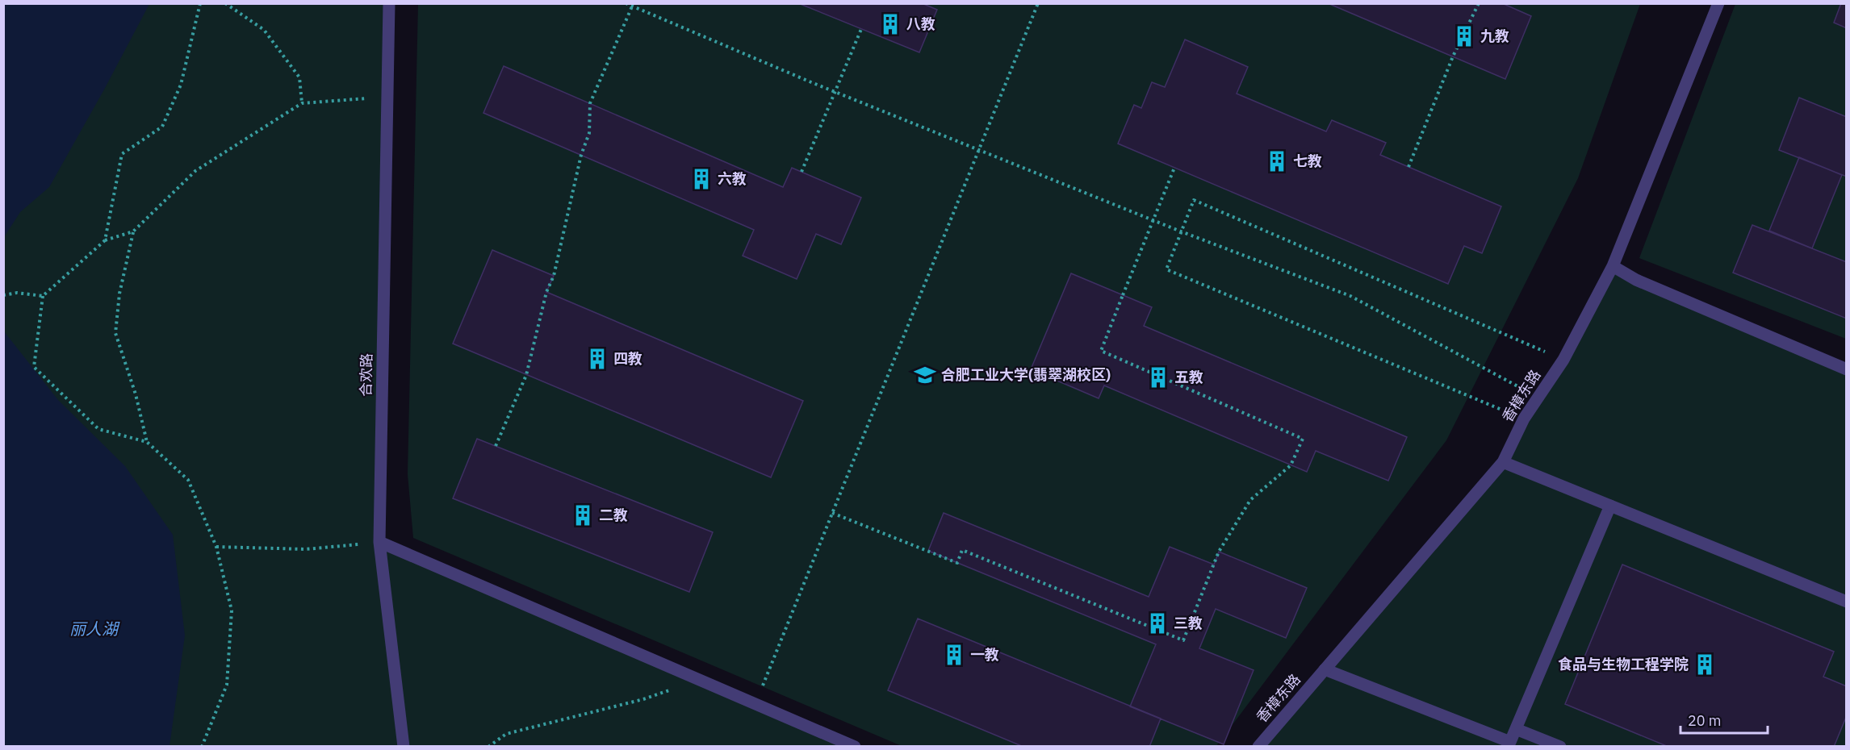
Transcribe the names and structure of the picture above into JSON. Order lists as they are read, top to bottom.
{
  "streets": {
    "street": ["合欢路", "香樟东路"]
  },
  "water": ["丽人湖"],
  "places": {
    "building": [
      "八教",
      "九教",
      "七教",
      "六教",
      "四教",
      "五教",
      "二教",
      "三教",
      "一教",
      "食品与生物工程学院"
    ],
    "school or university": ["合肥工业大学(翡翠湖校区)"]
  },
  "scale_bar": "20 m"
}
